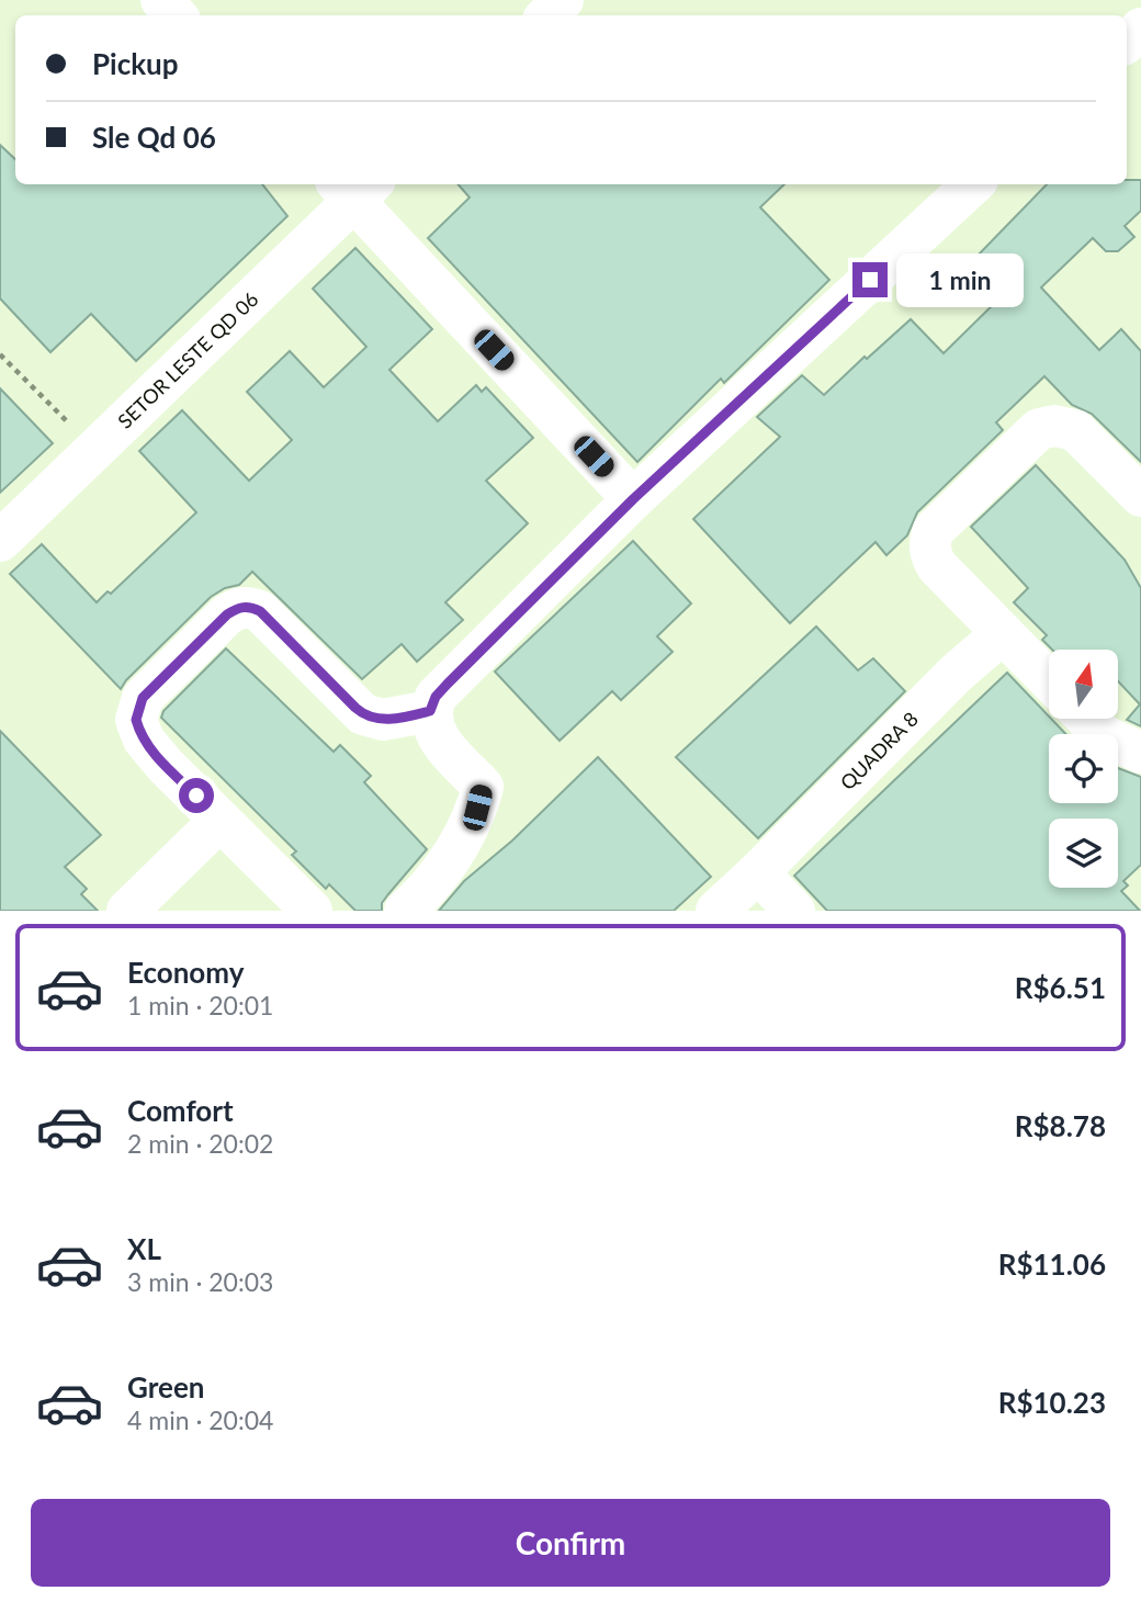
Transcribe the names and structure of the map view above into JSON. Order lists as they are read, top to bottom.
{
  "streets": {
    "street": ["SETOR LESTE QD 06", "QUADRA 8"]
  },
  "north": "top",
  "page": {
    "banner": ["Pickup", "Sle Qd 06"],
    "bubble": "1 min",
    "list": [
      {
        "name": "Economy",
        "note": "1 min · 20:01",
        "value": "R$6.51"
      },
      {
        "name": "Comfort",
        "note": "2 min · 20:02",
        "value": "R$8.78"
      },
      {
        "name": "XL",
        "note": "3 min · 20:03",
        "value": "R$11.06"
      },
      {
        "name": "Green",
        "note": "4 min · 20:04",
        "value": "R$10.23"
      }
    ],
    "buttons": "Confirm"
  }
}
